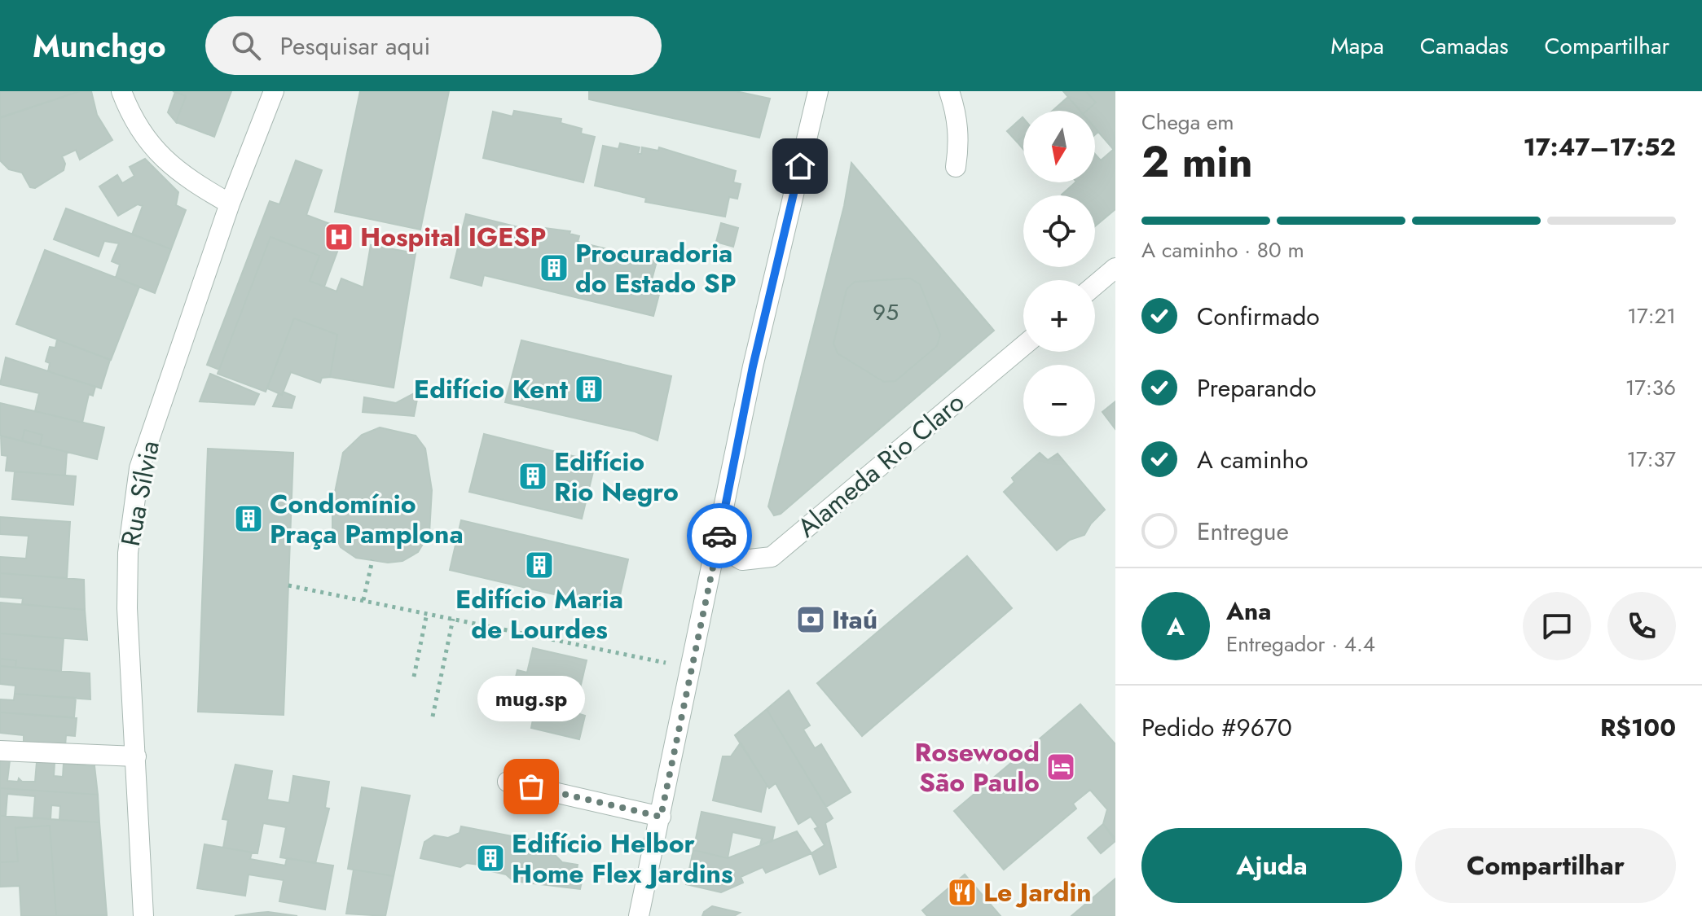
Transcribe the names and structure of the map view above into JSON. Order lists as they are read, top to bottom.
{
  "streets": {
    "street": ["Alameda Rio Claro", "Rua Sílvia"]
  },
  "places": {
    "hospital": ["Hospital IGESP"],
    "building": [
      "Procuradoria do Estado SP",
      "Edifício Kent",
      "Edifício Rio Negro",
      "Condomínio Praça Pamplona",
      "Edifício Maria de Lourdes",
      "Edifício Helbor Home Flex Jardins"
    ],
    "bank": ["Itaú"],
    "hotel": ["Rosewood São Paulo"],
    "other": ["mug.sp"],
    "restaurant": ["Le Jardin"]
  },
  "house_numbers": ["95"],
  "north": "bottom",
  "page": {
    "header": "Munchgo",
    "search": "Pesquisar aqui",
    "nav": ["Mapa", "Camadas", "Compartilhar"],
    "heading": ["2 min", "Chega em", "17:47–17:52"],
    "panel": [
      "Ana",
      "Entregador · 4.4",
      "Pedido #9670",
      "R$100"
    ],
    "map_buttons": ["+", "−"],
    "bar": "A caminho · 80 m",
    "list": [
      ["Confirmado", "17:21"],
      ["Preparando", "17:36"],
      ["A caminho", "17:37"],
      "Entregue"
    ],
    "round": "A",
    "bubble": "mug.sp",
    "buttons": ["Ajuda", "Compartilhar"]
  }
}
